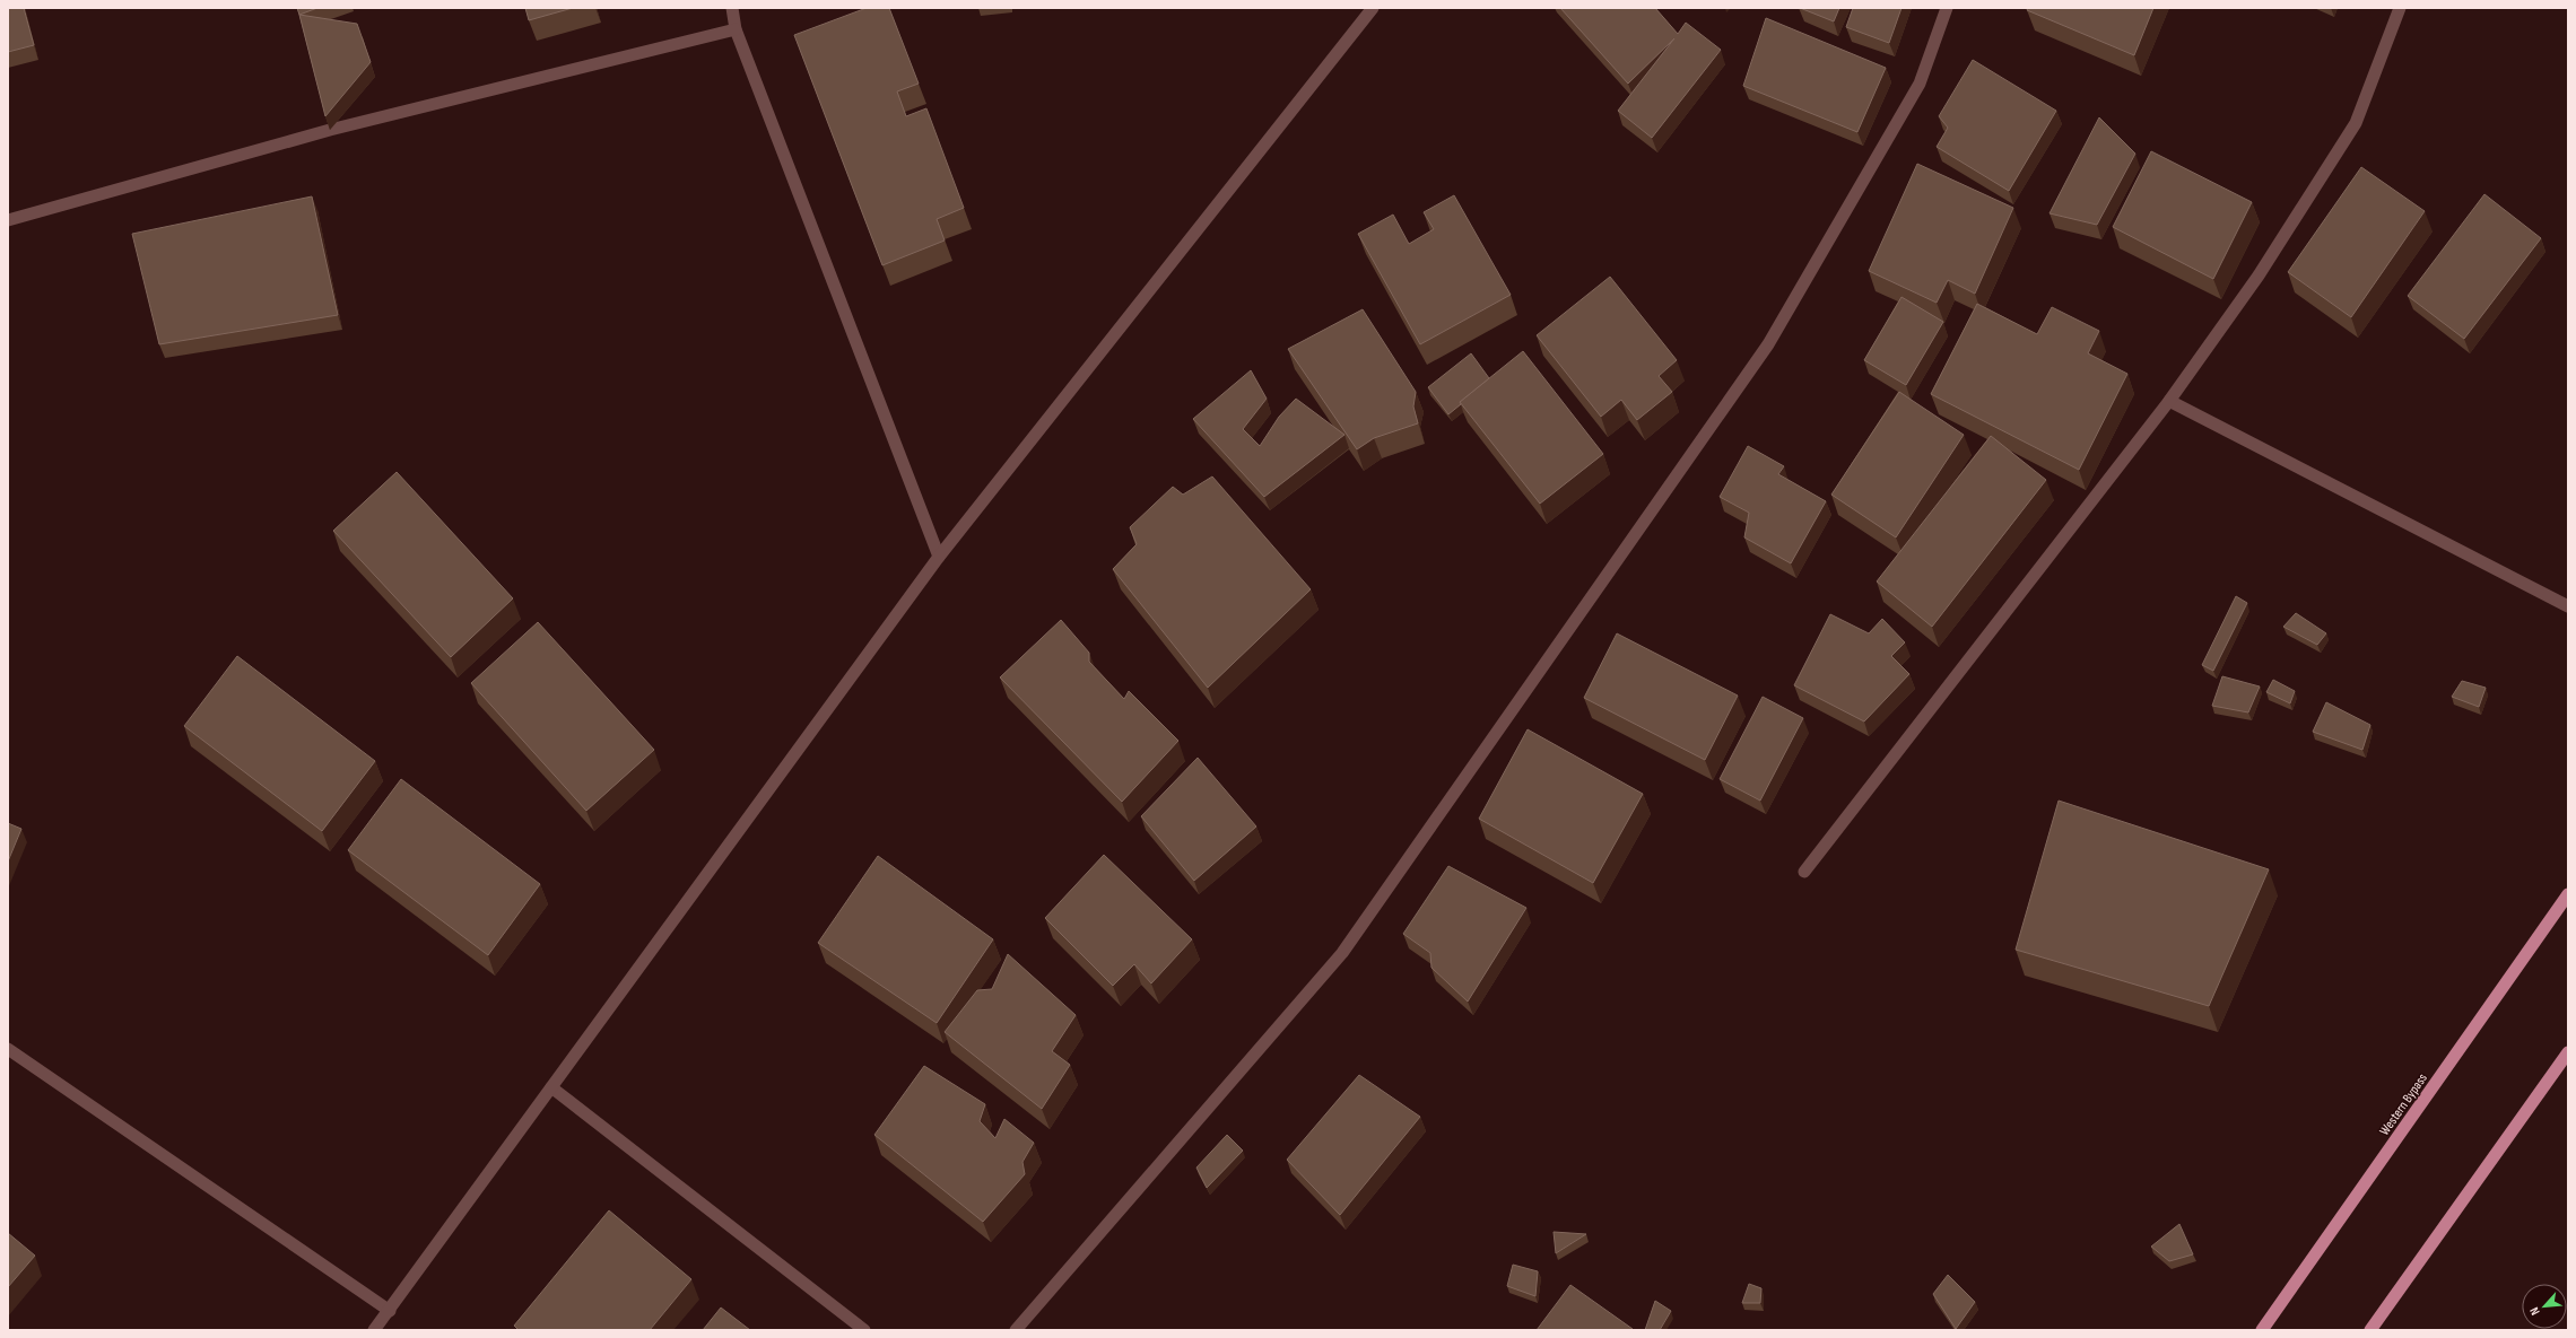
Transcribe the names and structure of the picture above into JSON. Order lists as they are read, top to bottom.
{
  "streets": {
    "main road": ["Western Bypass"]
  },
  "north": "bottom left"
}
